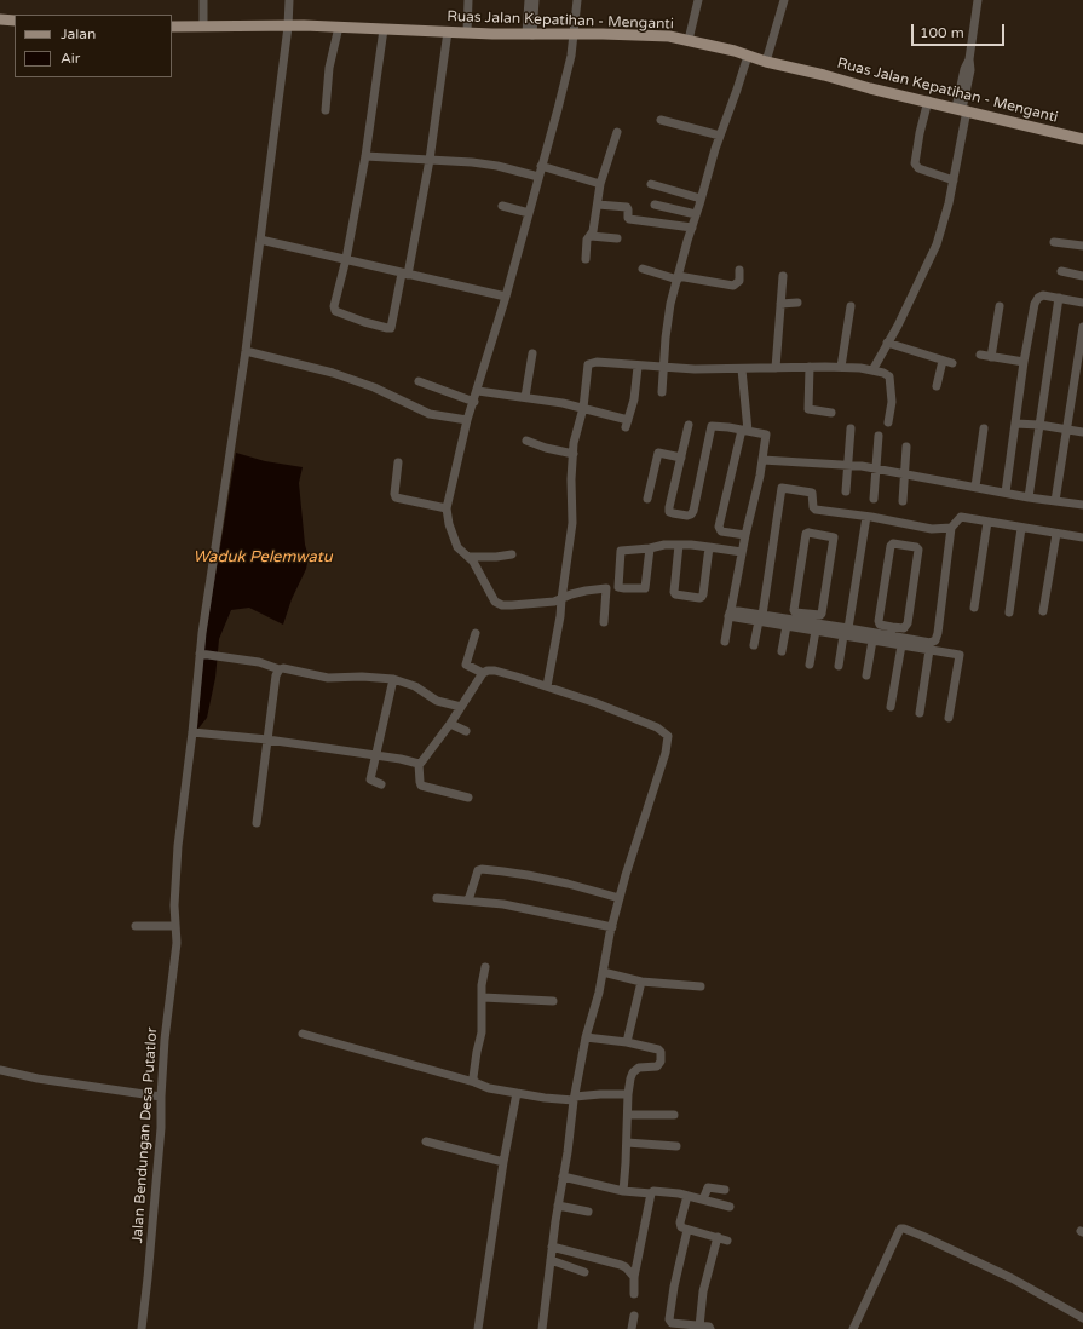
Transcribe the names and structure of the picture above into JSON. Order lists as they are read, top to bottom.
{
  "streets": {
    "main road": ["Ruas Jalan Kepatihan - Menganti"],
    "street": ["Jalan Bendungan Desa Putatlor"]
  },
  "crossings": [
    ["Ruas Jalan Kepatihan - Menganti", "Jalan Bendungan Desa Putatlor"]
  ],
  "water": ["Waduk Pelemwatu"],
  "legend": ["Jalan", "Air"],
  "scale_bar": "100 m"
}
